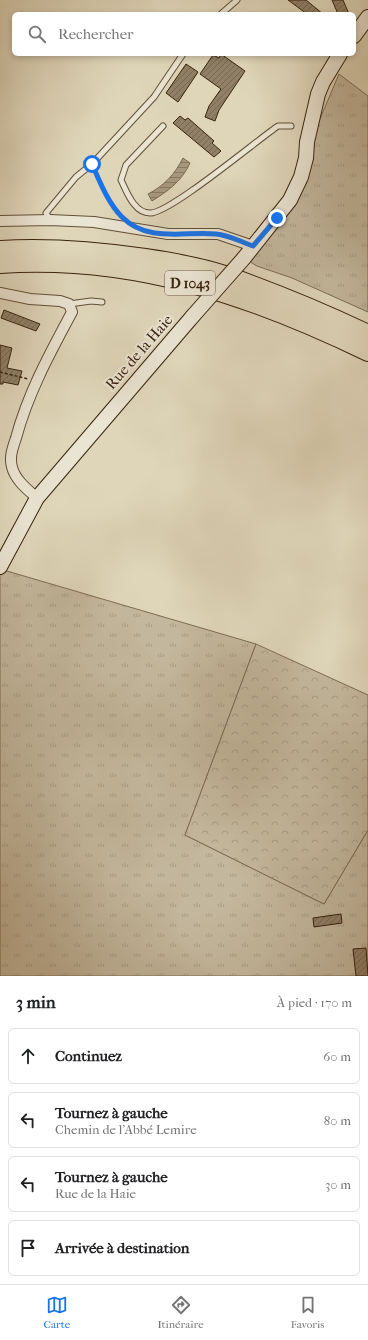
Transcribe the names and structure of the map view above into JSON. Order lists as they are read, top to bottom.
{
  "streets": {
    "highway": ["D 1043"],
    "street": ["Rue de la Haie"]
  },
  "page": {
    "search": "Rechercher",
    "heading": ["3 min", "À pied · 170 m"],
    "list": [
      ["Continuez", "60 m"],
      ["Tournez à gauche", "Chemin de l'Abbé Lemire", "80 m"],
      ["Tournez à gauche", "Rue de la Haie", "30 m"],
      "Arrivée à destination"
    ],
    "nav": ["Carte", "Itinéraire", "Favoris"]
  }
}
